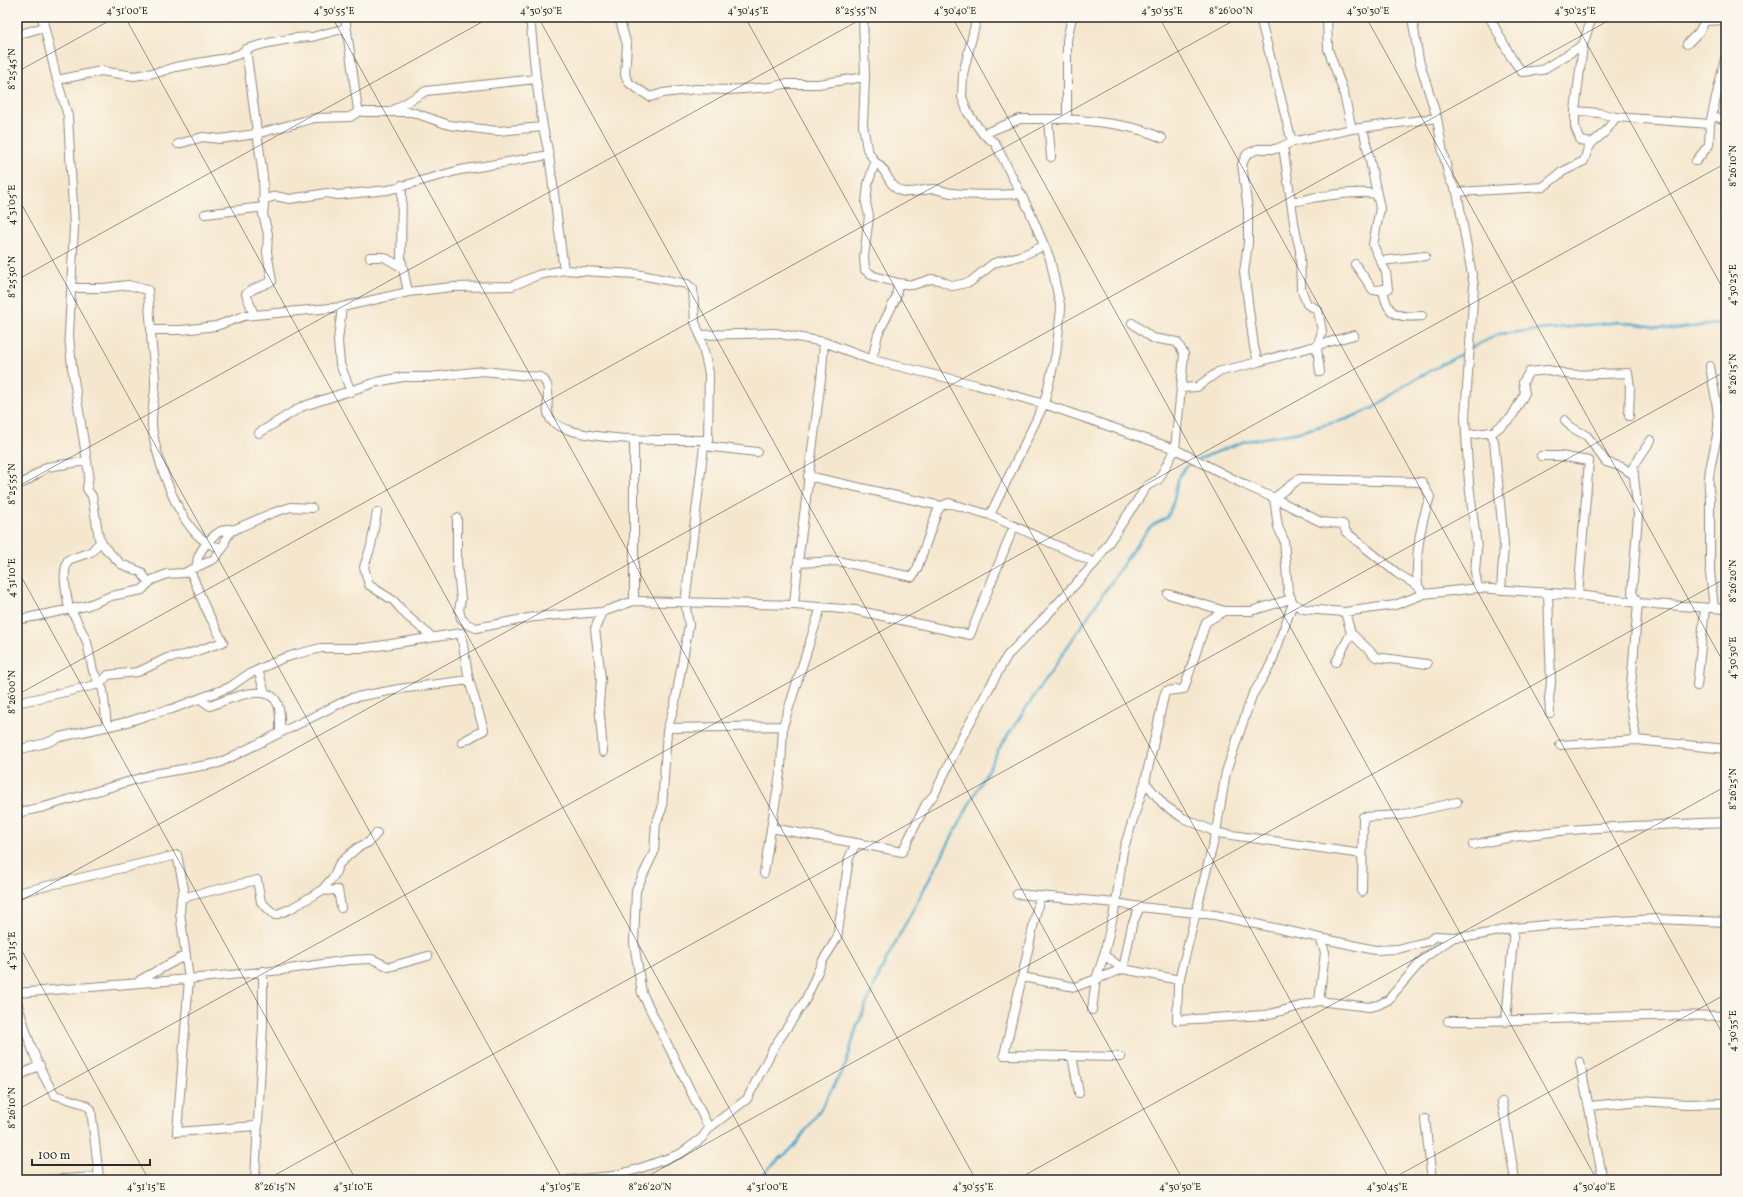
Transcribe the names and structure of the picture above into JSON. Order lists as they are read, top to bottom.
{
  "scale_bar": "100 m",
  "coordinates": [
    "4°31'00\"E",
    "4°30'55\"E",
    "4°30'50\"E",
    "4°30'45\"E",
    "8°25'55\"N",
    "4°30'40\"E",
    "4°30'35\"E",
    "8°26'00\"N",
    "4°30'30\"E",
    "4°30'25\"E",
    "8°25'45\"N",
    "8°26'10\"N",
    "4°31'05\"E",
    "8°25'50\"N",
    "8°26'15\"N",
    "4°31'10\"E",
    "8°26'20\"N",
    "8°26'25\"N",
    "4°31'15\"E"
  ]
}
